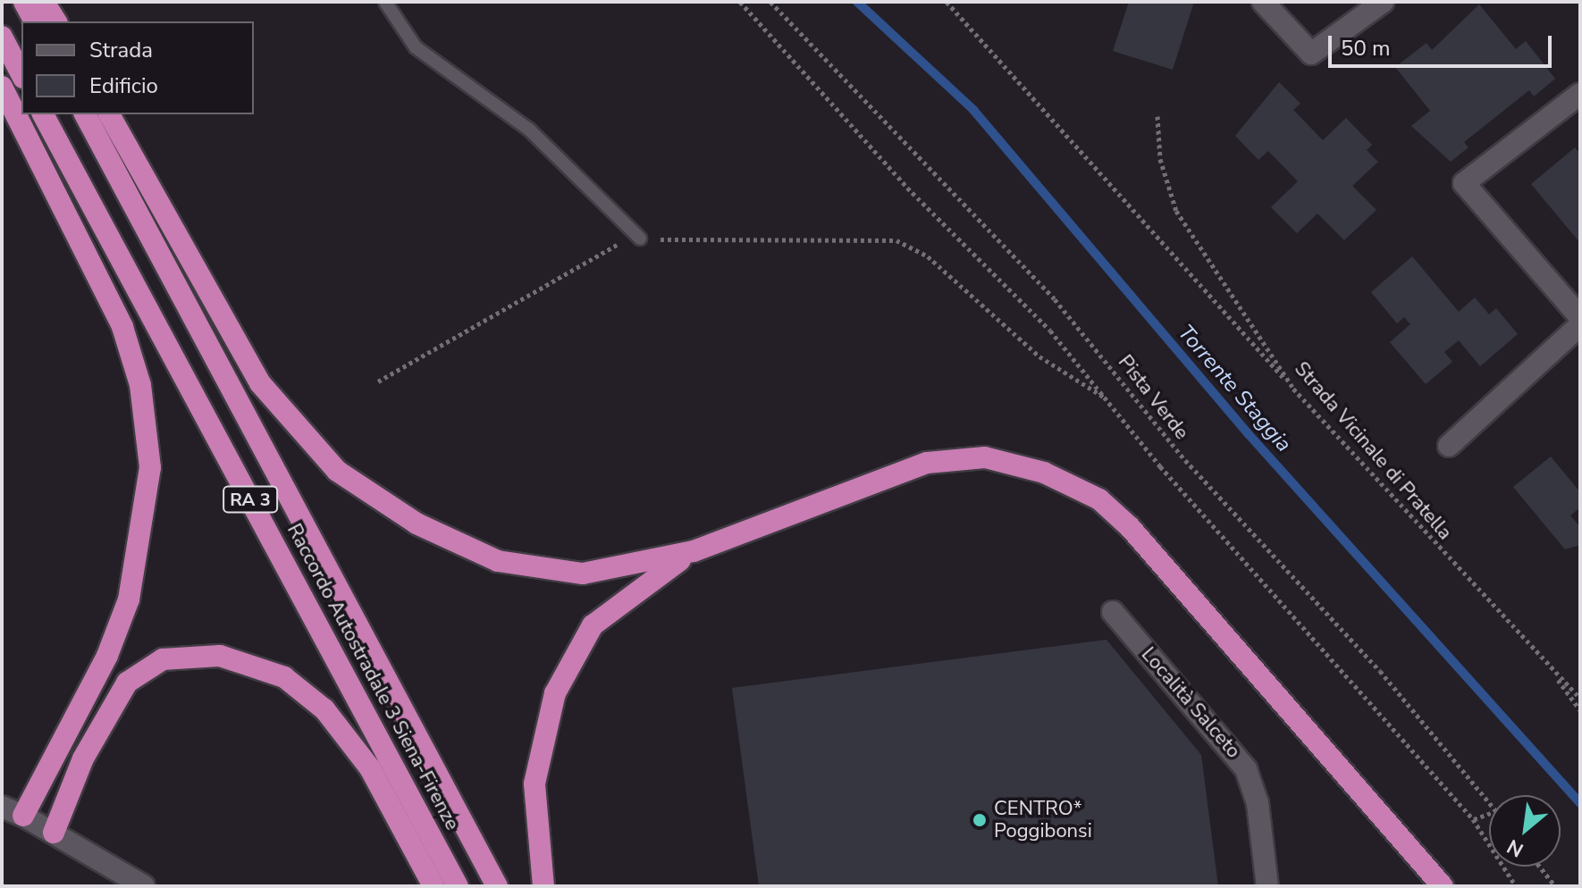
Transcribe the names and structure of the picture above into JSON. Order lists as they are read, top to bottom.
{
  "streets": {
    "highway": ["RA 3", "Raccordo Autostradale 3 Siena-Firenze"],
    "street": ["Località Salceto"],
    "path": ["Pista Verde", "Strada Vicinale di Pratella"]
  },
  "water": ["Torrente Staggia"],
  "places": ["CENTRO* Poggibonsi"],
  "legend": ["Strada", "Edificio"],
  "scale_bar": "50 m",
  "north": "bottom left"
}
